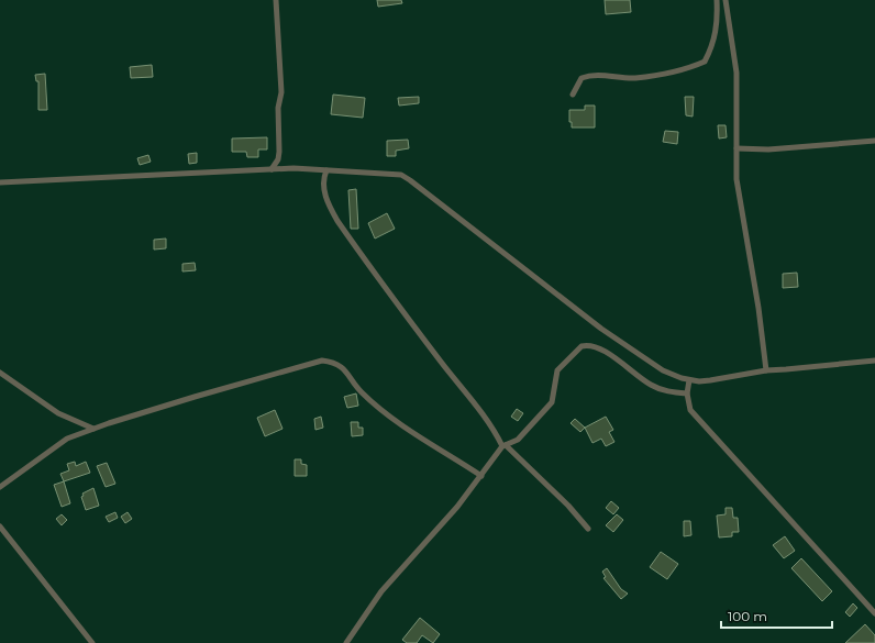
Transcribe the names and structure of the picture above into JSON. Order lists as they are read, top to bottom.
{
  "scale_bar": "100 m"
}
